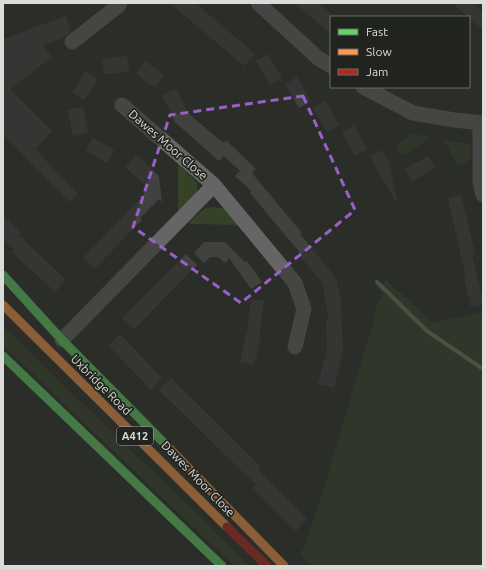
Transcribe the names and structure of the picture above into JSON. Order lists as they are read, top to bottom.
{
  "streets": {
    "main road": ["Dawes Moor Close", "Uxbridge Road", "A412"]
  },
  "legend": ["Fast", "Slow", "Jam"]
}
